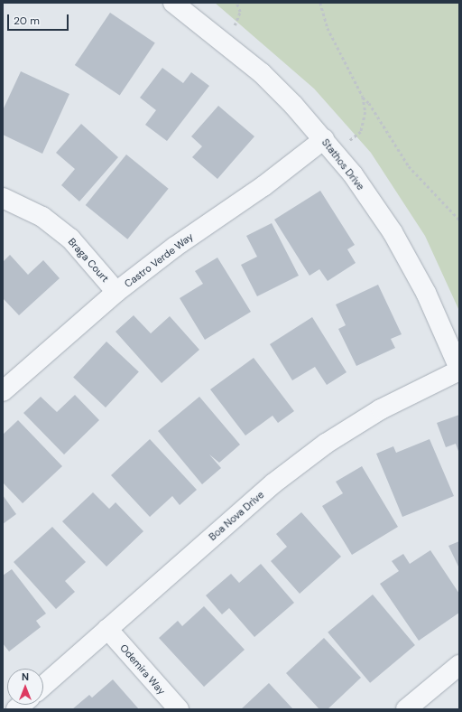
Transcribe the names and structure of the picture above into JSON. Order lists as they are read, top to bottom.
{
  "streets": {
    "street": [
      "Stathos Drive",
      "Braga Court",
      "Castro Verde Way",
      "Boa Nova Drive",
      "Odemira Way"
    ]
  },
  "crossings": [
    ["Stathos Drive", "Castro Verde Way"],
    ["Stathos Drive", "Boa Nova Drive"],
    ["Braga Court", "Castro Verde Way"],
    ["Boa Nova Drive", "Odemira Way"]
  ],
  "scale_bar": "20 m",
  "north": "top"
}
